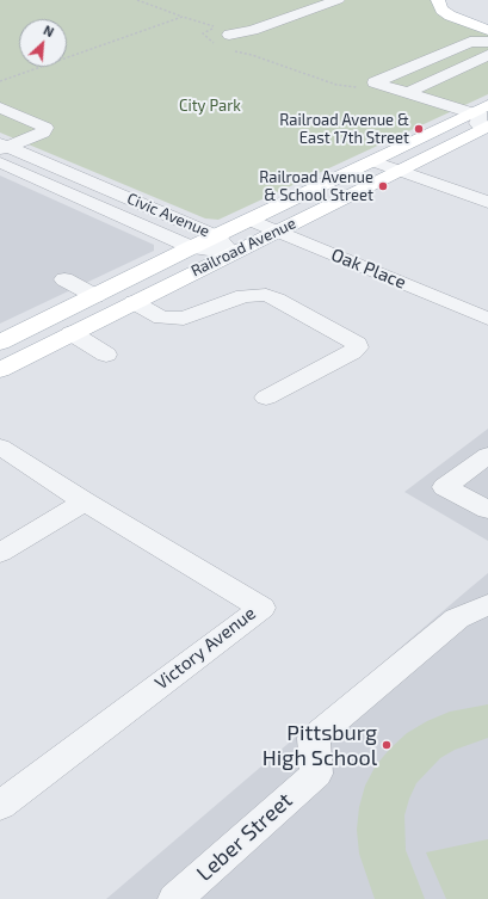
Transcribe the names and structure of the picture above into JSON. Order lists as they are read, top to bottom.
{
  "streets": {
    "main road": ["Railroad Avenue"],
    "street": [
      "Civic Avenue",
      "Oak Place",
      "Victory Avenue",
      "Leber Street"
    ]
  },
  "crossings": [
    ["Civic Avenue", "Railroad Avenue"],
    ["Railroad Avenue", "Oak Place"]
  ],
  "parks": ["City Park"],
  "places": ["Railroad Avenue & East 17th Street", "Railroad Avenue & School Street", "Pittsburg High School"],
  "north": "top right"
}
